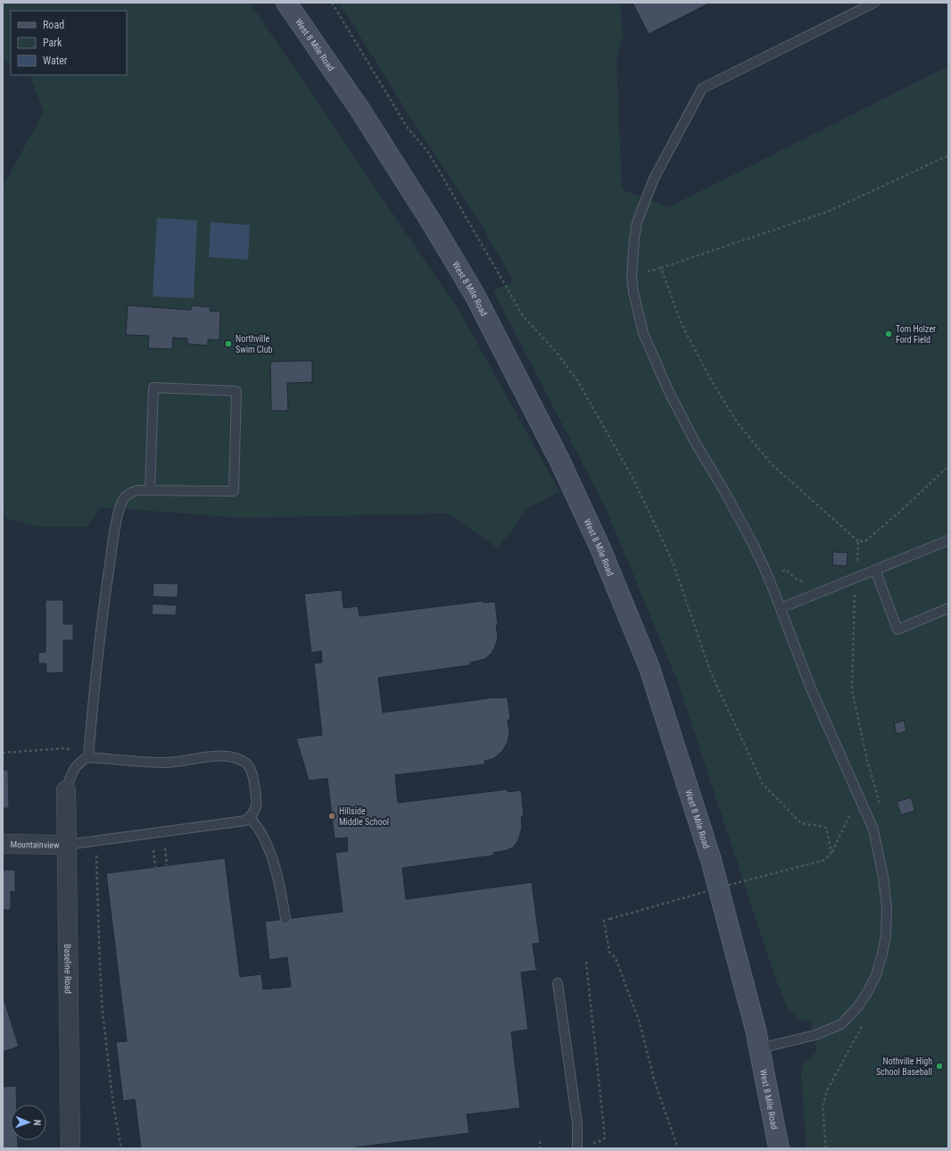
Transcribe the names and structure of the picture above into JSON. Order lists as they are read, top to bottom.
{
  "streets": {
    "main road": ["West 8 Mile Road"],
    "street": ["Mountainview", "Baseline Road"]
  },
  "crossings": [
    ["Mountainview", "Baseline Road"]
  ],
  "places": [
    "Tom Holzer Ford Field",
    "Northville Swim Club",
    "Hillside Middle School",
    "Nothville High School Baseball"
  ],
  "legend": ["Road", "Park", "Water"],
  "north": "right"
}
